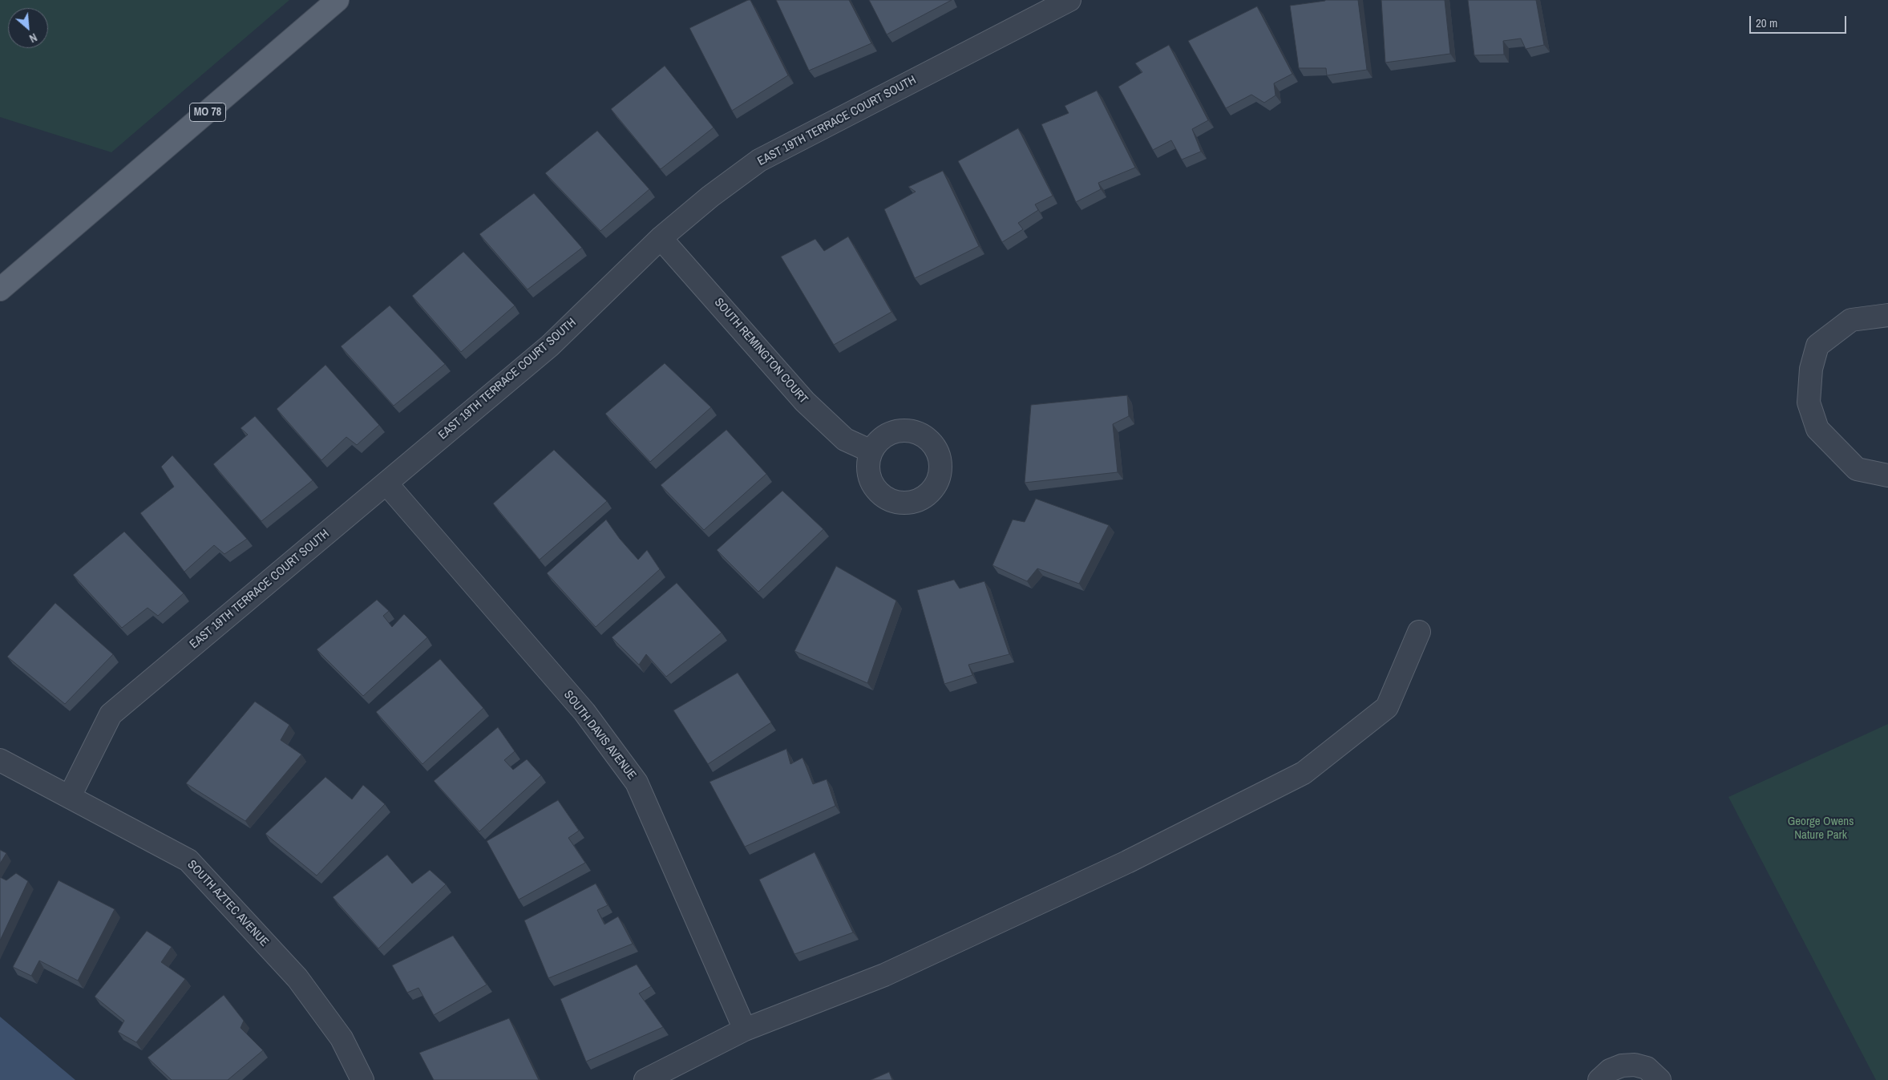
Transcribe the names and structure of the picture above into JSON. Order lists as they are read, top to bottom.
{
  "streets": {
    "main road": ["MO 78"],
    "street": [
      "EAST 19TH TERRACE COURT SOUTH",
      "SOUTH REMINGTON COURT",
      "SOUTH DAVIS AVENUE",
      "SOUTH AZTEC AVENUE"
    ]
  },
  "crossings": [
    ["EAST 19TH TERRACE COURT SOUTH", "SOUTH REMINGTON COURT"],
    ["EAST 19TH TERRACE COURT SOUTH", "SOUTH DAVIS AVENUE"],
    ["EAST 19TH TERRACE COURT SOUTH", "SOUTH AZTEC AVENUE"]
  ],
  "parks": ["George Owens Nature Park"],
  "scale_bar": "20 m",
  "north": "bottom right"
}
